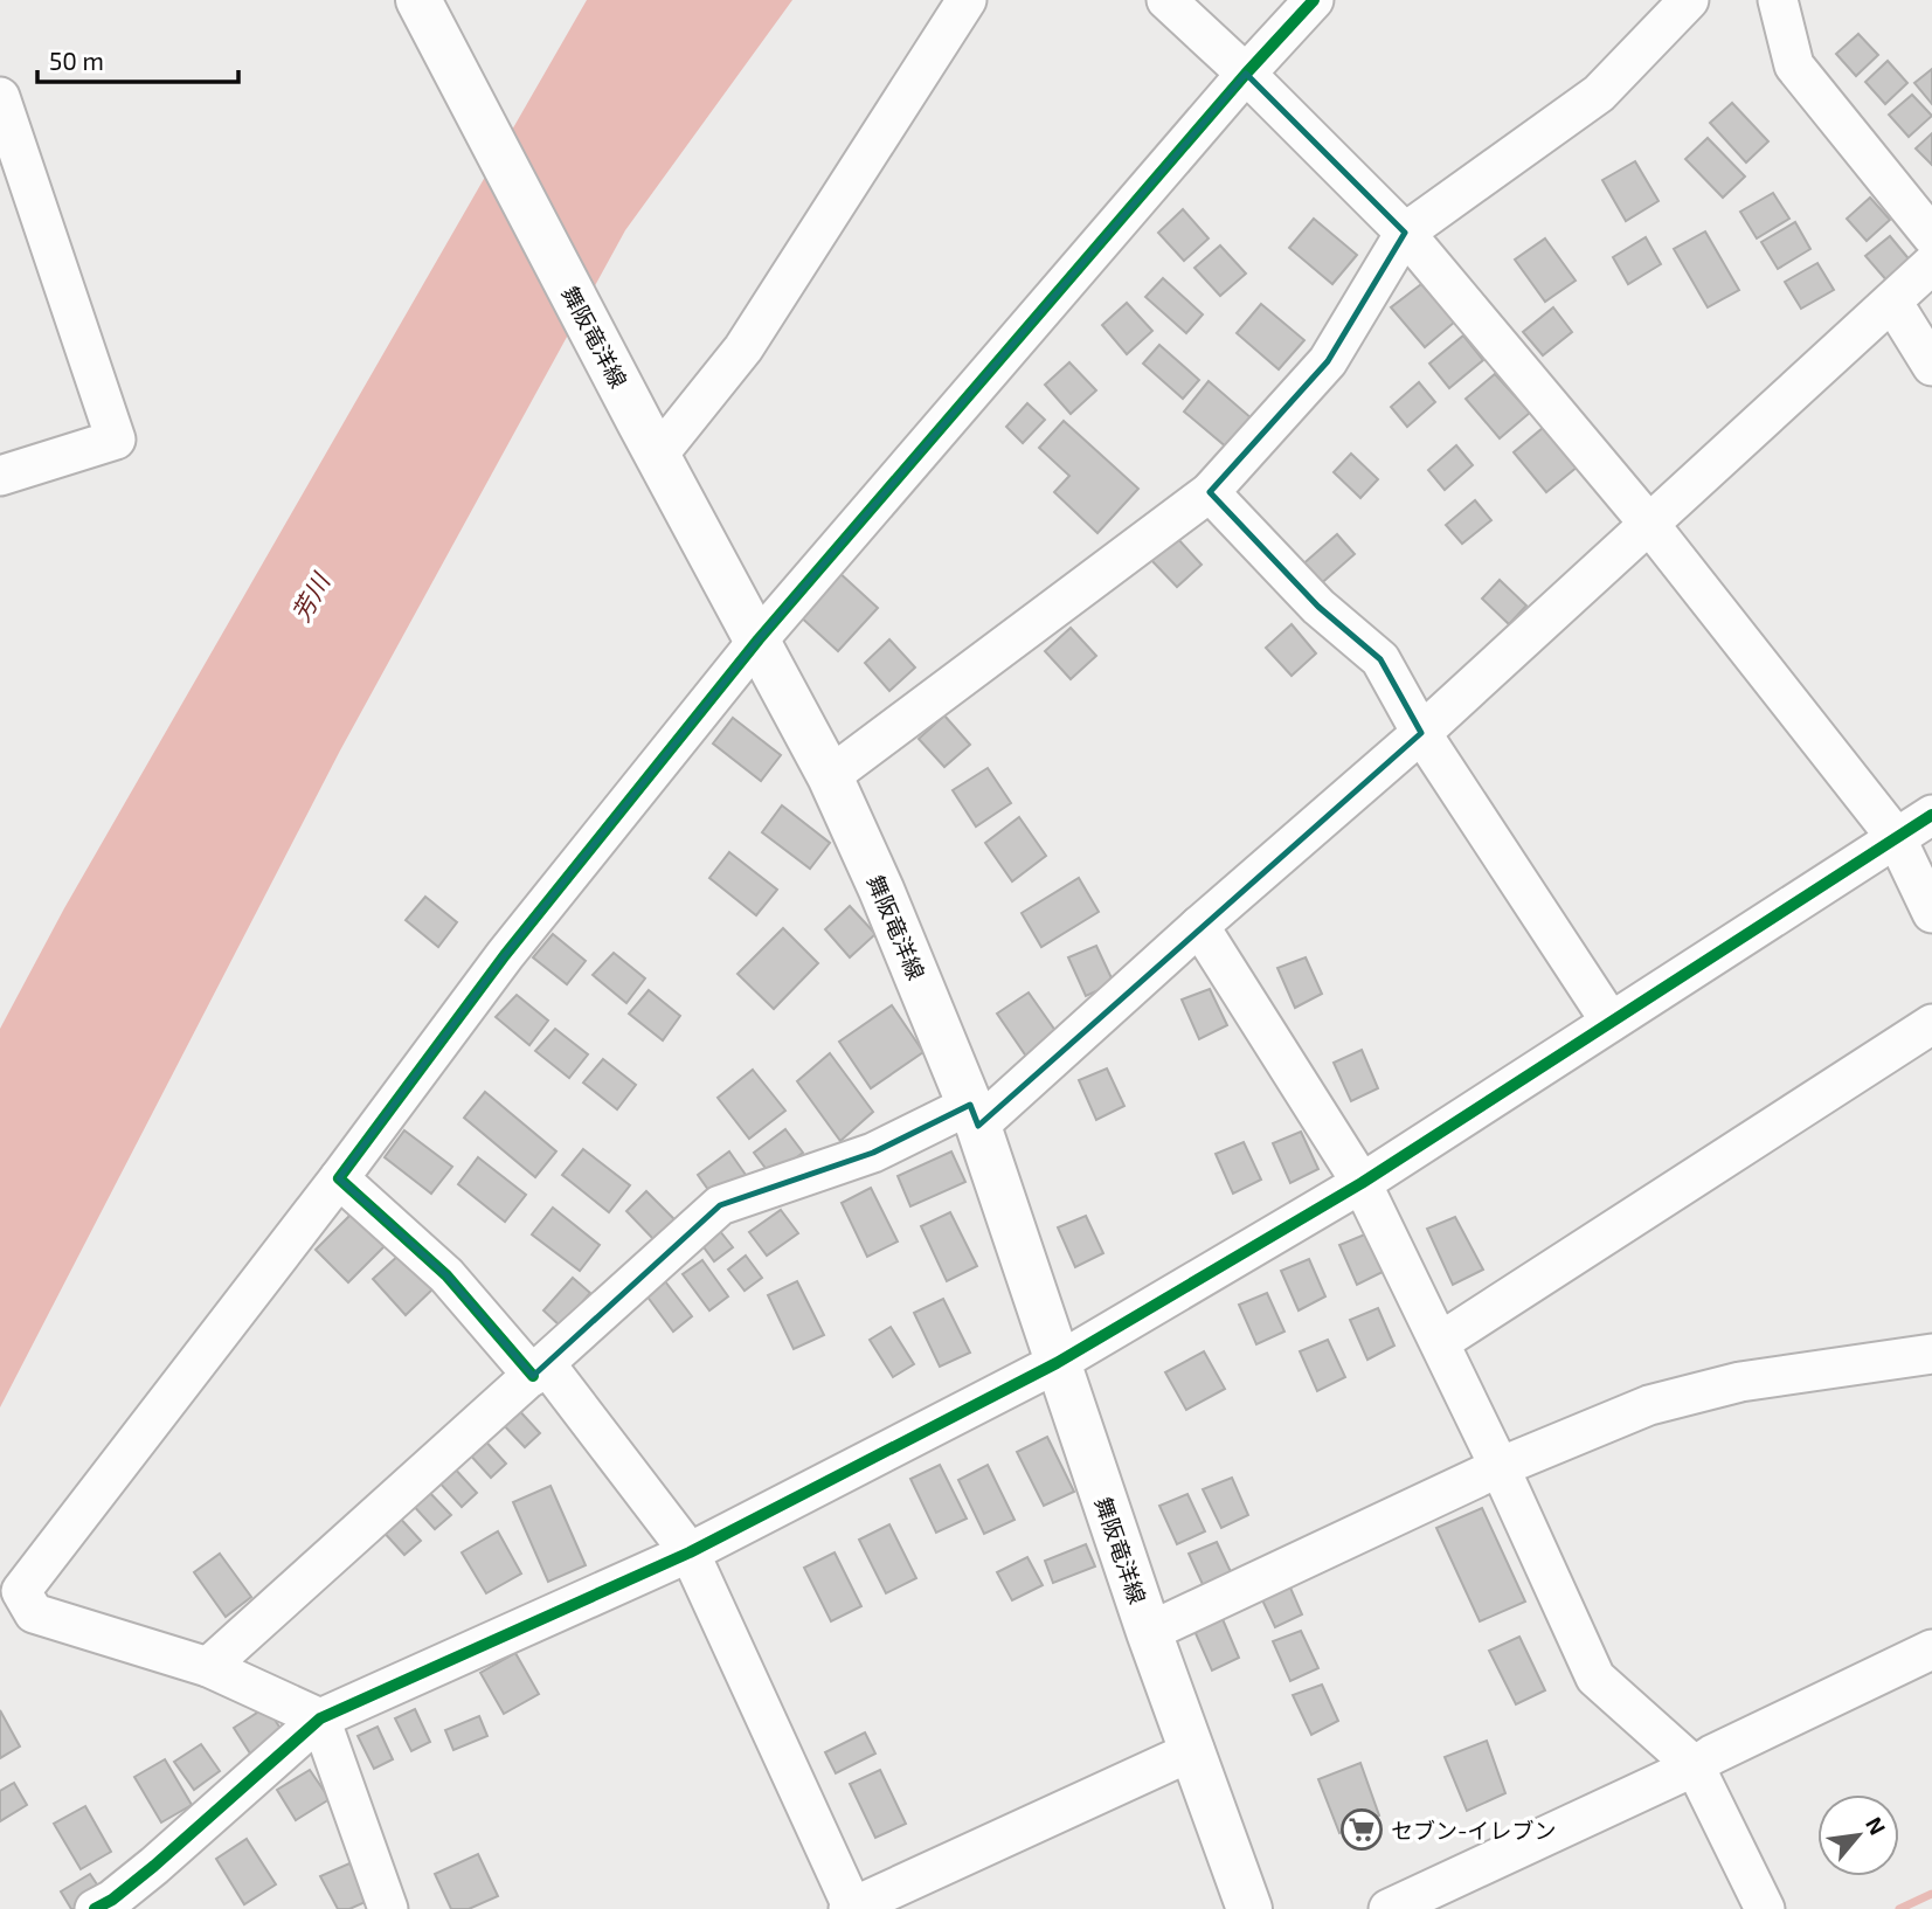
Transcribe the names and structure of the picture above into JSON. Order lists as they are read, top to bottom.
{
  "streets": {
    "main road": ["舞阪竜洋線"]
  },
  "water": ["芳川"],
  "places": {
    "supermarket": ["セブン-イレブン"]
  },
  "scale_bar": "50 m",
  "north": "top right"
}
